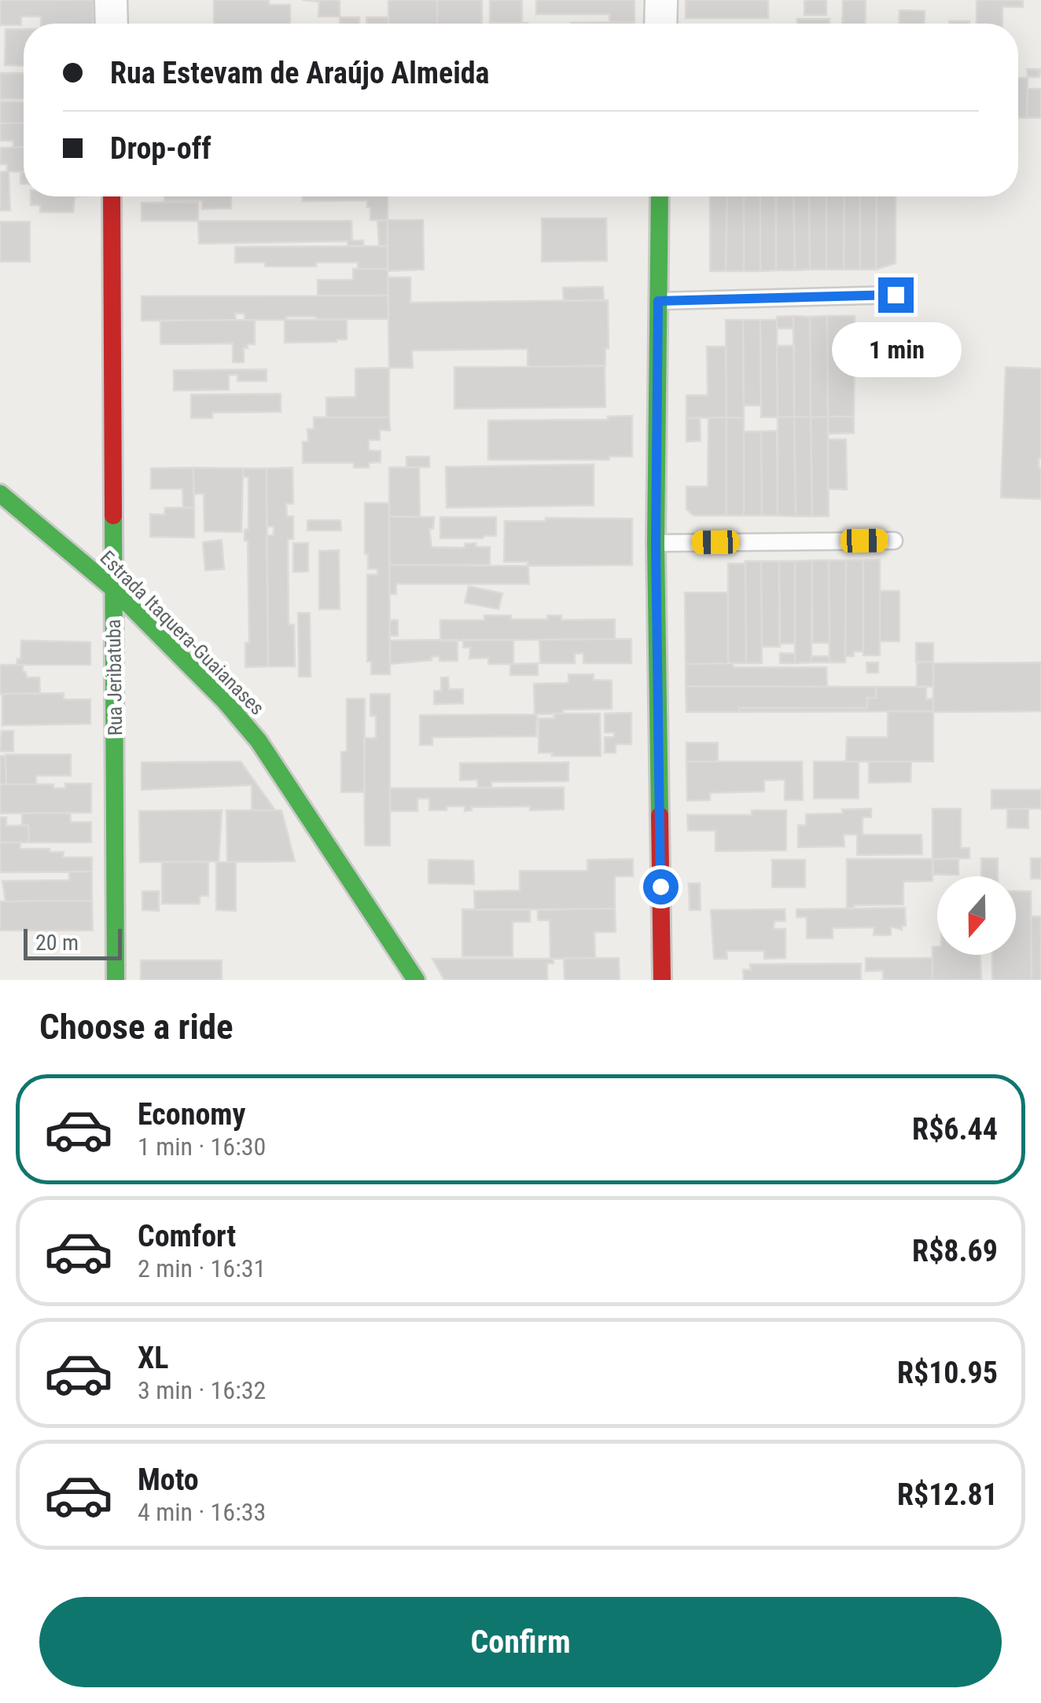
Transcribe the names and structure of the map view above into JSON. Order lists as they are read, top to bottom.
{
  "streets": {
    "street": ["Estrada Itaquera-Guaianases", "Rua Jeribatuba"]
  },
  "crossings": [
    ["Estrada Itaquera-Guaianases", "Rua Jeribatuba"]
  ],
  "scale_bar": "20 m",
  "north": "bottom",
  "page": {
    "banner": ["Rua Estevam de Araújo Almeida", "Drop-off"],
    "bubble": "1 min",
    "scale": "20 m",
    "heading": "Choose a ride",
    "list": [
      {
        "name": "Economy",
        "note": "1 min · 16:30",
        "value": "R$6.44"
      },
      {
        "name": "Comfort",
        "note": "2 min · 16:31",
        "value": "R$8.69"
      },
      {
        "name": "XL",
        "note": "3 min · 16:32",
        "value": "R$10.95"
      },
      {
        "name": "Moto",
        "note": "4 min · 16:33",
        "value": "R$12.81"
      }
    ],
    "buttons": "Confirm"
  }
}
